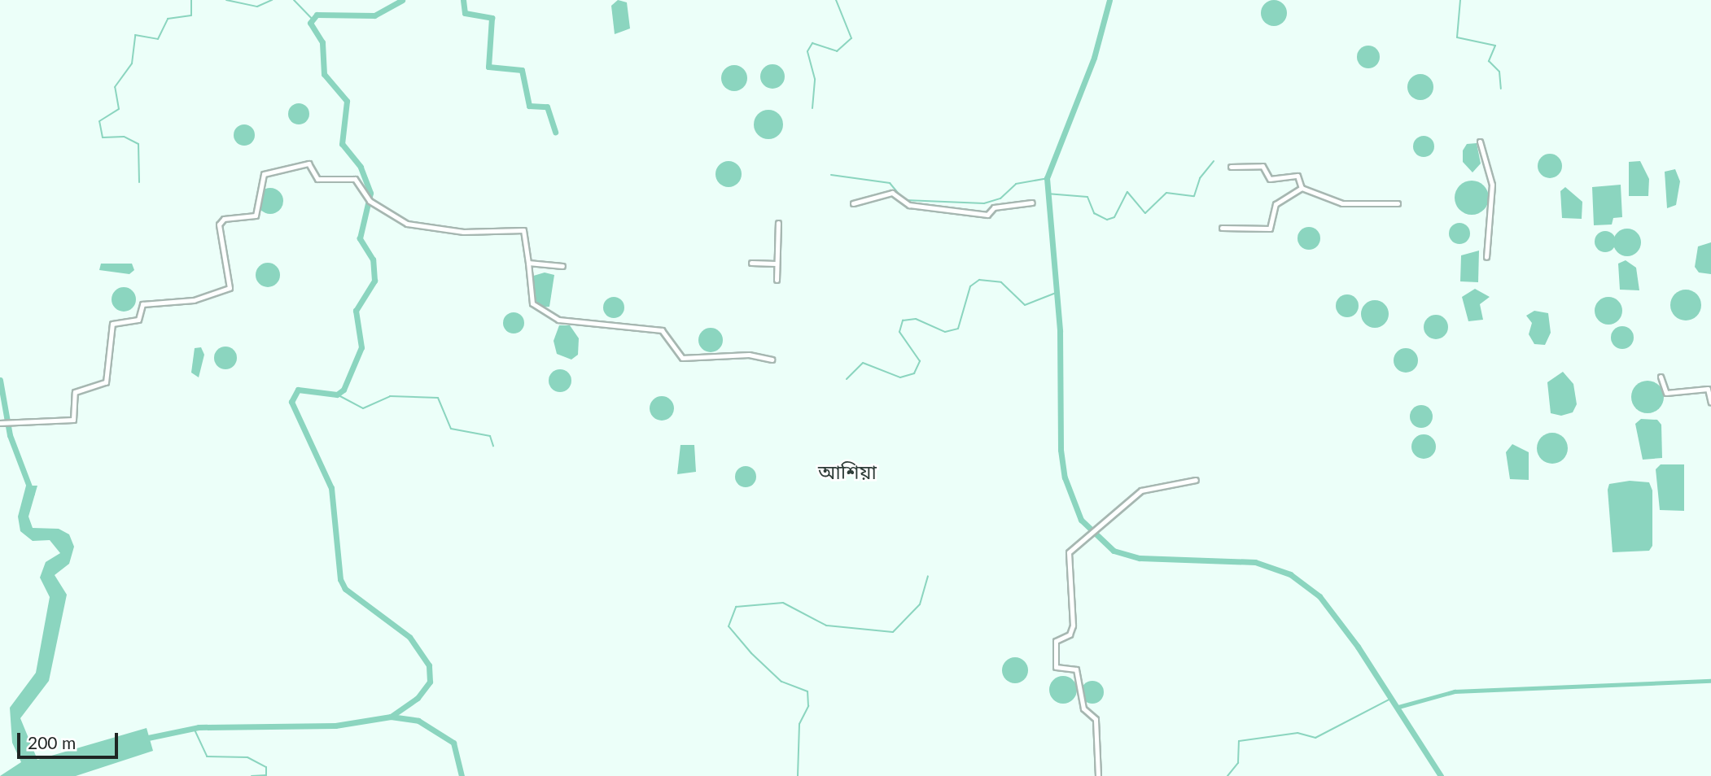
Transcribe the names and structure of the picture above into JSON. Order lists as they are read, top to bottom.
{
  "districts": ["আশিয়া"],
  "scale_bar": "200 m"
}
